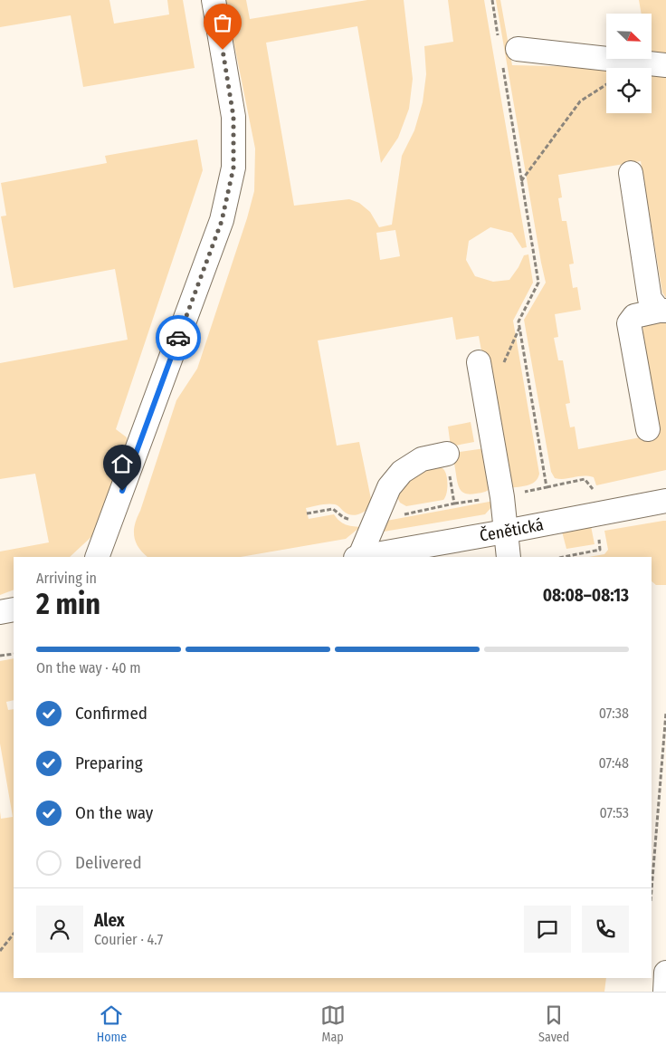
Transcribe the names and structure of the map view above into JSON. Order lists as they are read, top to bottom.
{
  "streets": {
    "street": ["Čenětická"]
  },
  "north": "bottom right",
  "page": {
    "heading": ["2 min", "Arriving in", "08:08–08:13"],
    "panel": ["Alex", "Courier · 4.7"],
    "bar": "On the way · 40 m",
    "list": [
      ["Confirmed", "07:38"],
      ["Preparing", "07:48"],
      ["On the way", "07:53"],
      "Delivered"
    ],
    "tabs": ["Home", "Map", "Saved"]
  }
}
